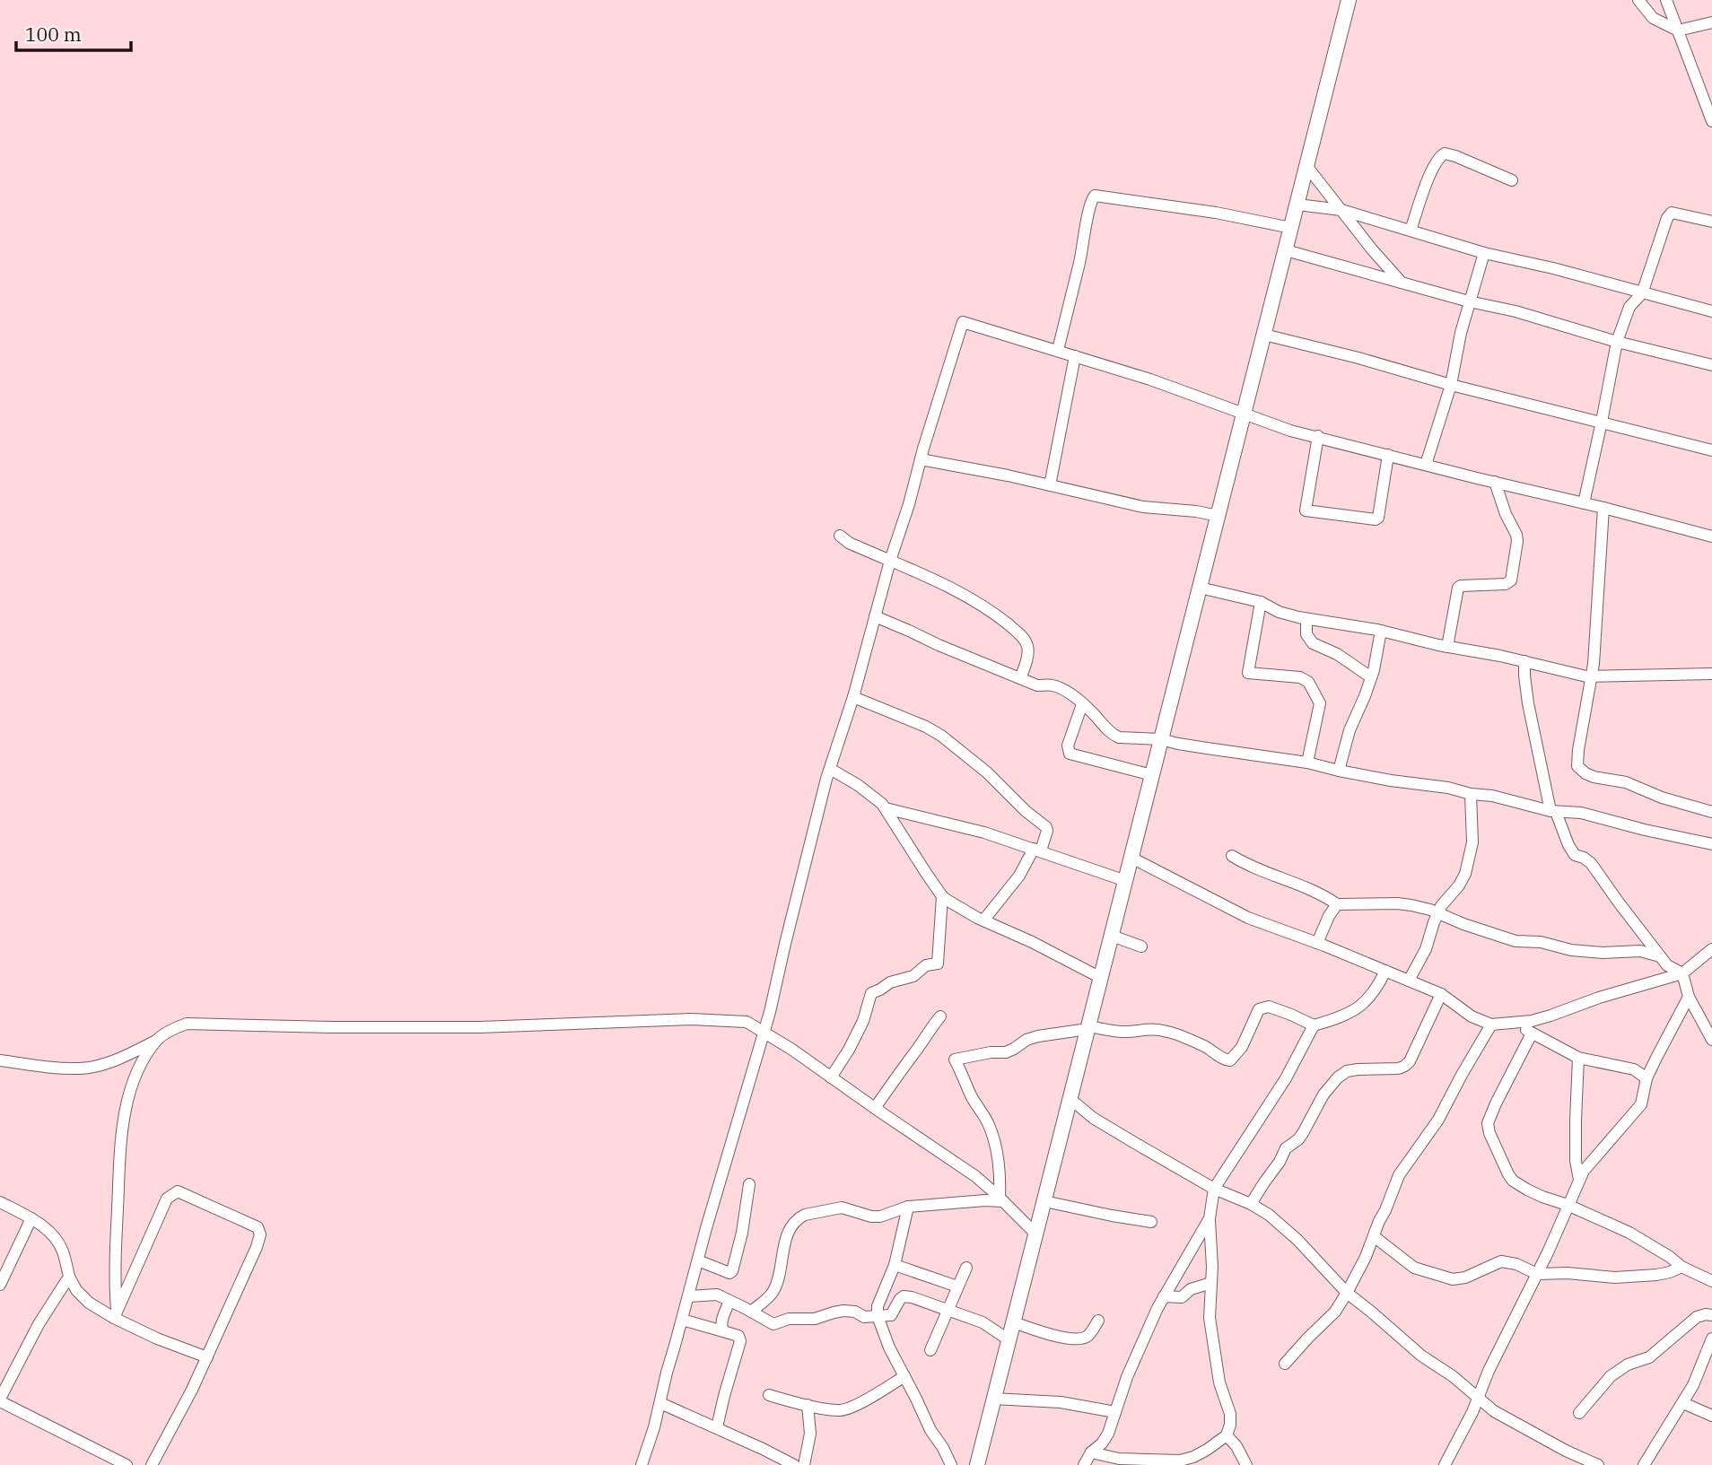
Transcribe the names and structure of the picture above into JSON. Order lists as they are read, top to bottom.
{
  "scale_bar": "100 m"
}
